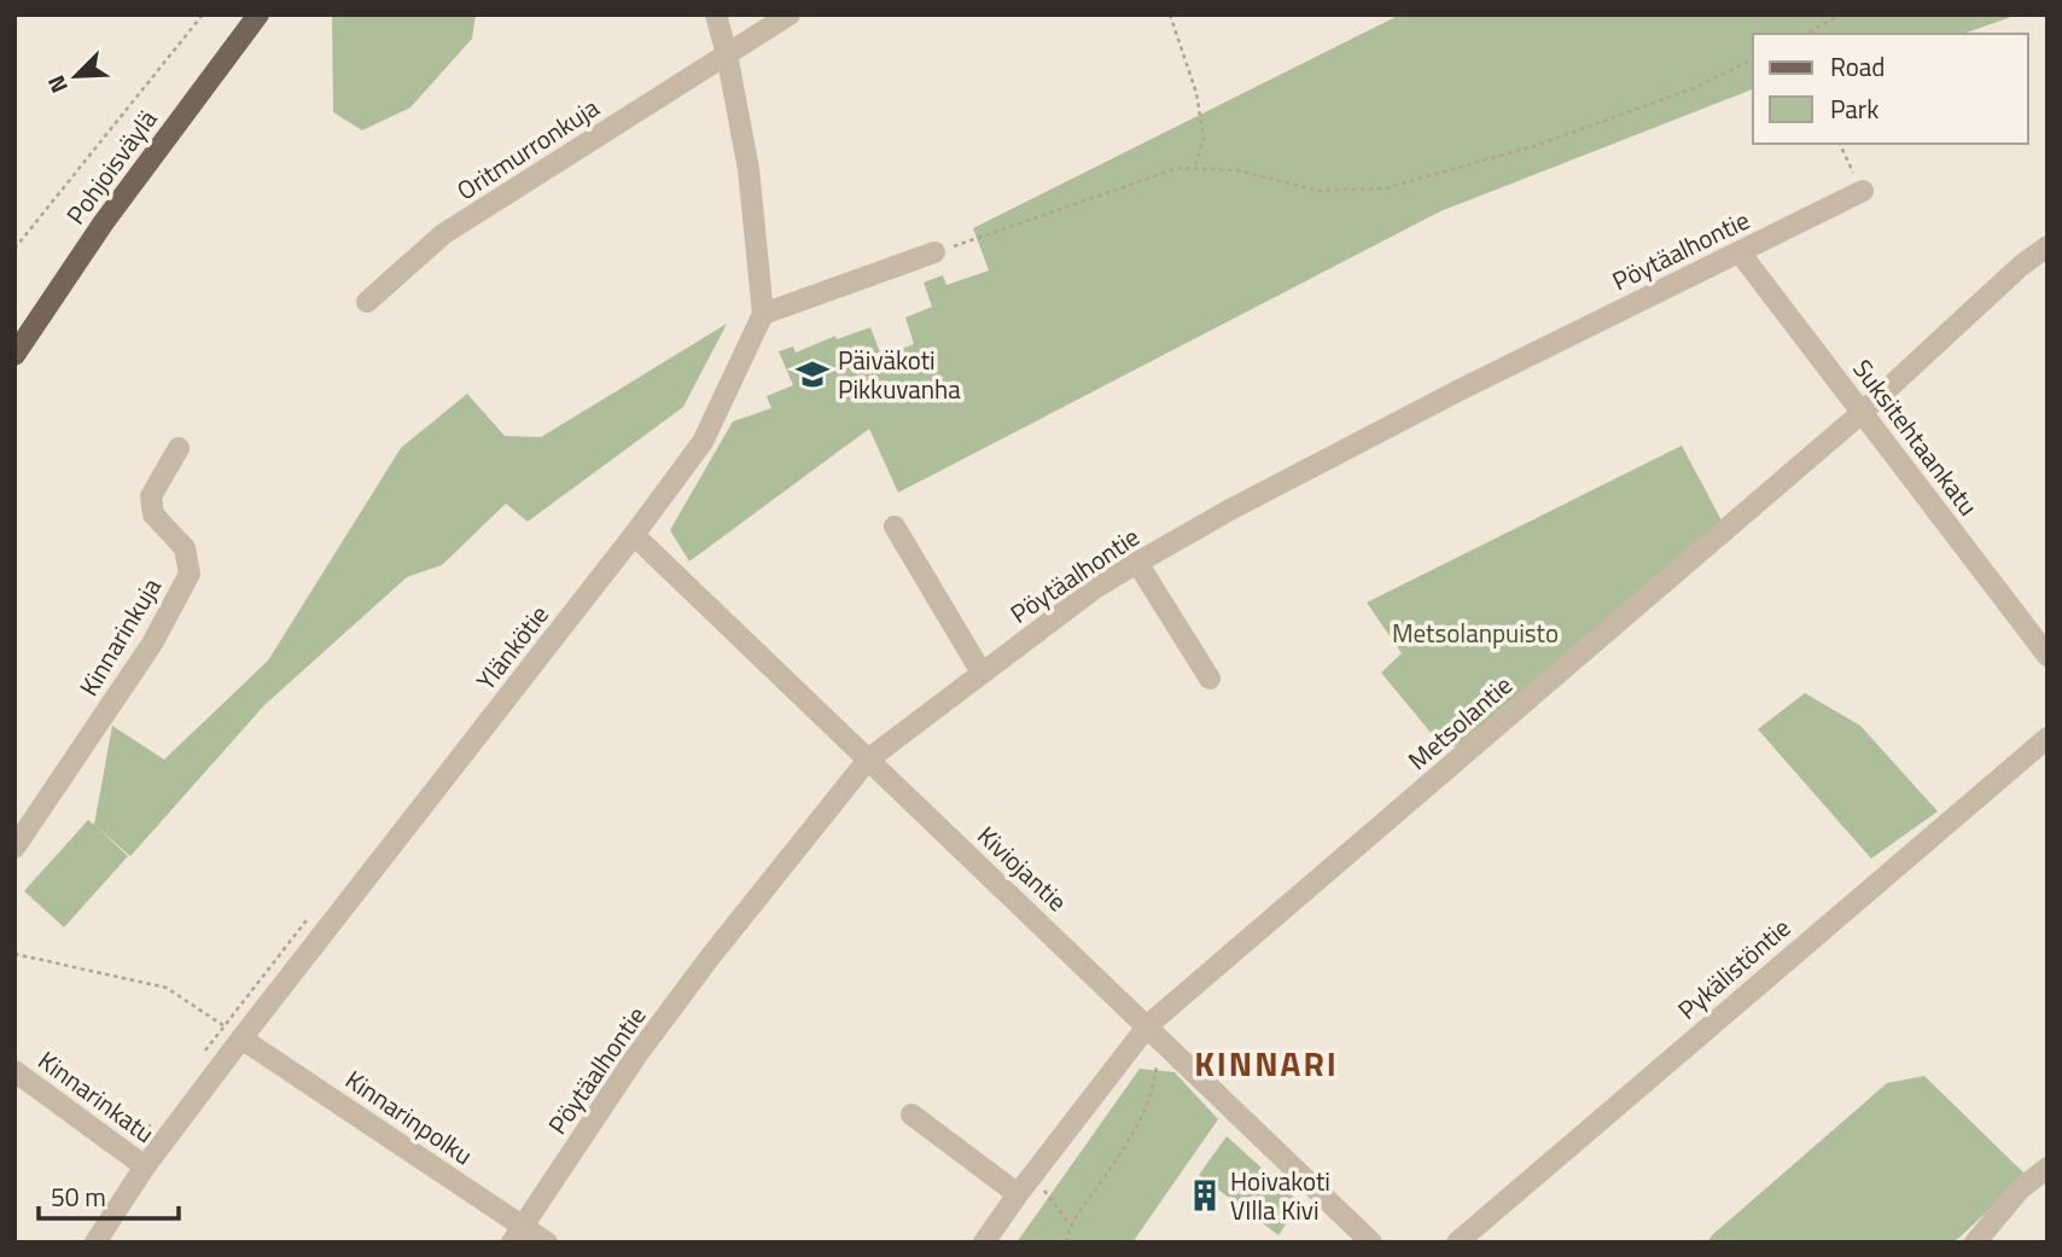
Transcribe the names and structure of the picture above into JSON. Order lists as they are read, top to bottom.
{
  "streets": {
    "main road": ["Pohjoisväylä"],
    "street": [
      "Oritmurronkuja",
      "Pöytäalhontie",
      "Suksitehtaankatu",
      "Kinnarinkuja",
      "Ylänkötie",
      "Metsolantie",
      "Kiviojantie",
      "Pykälistöntie",
      "Kinnarinkatu",
      "Kinnarinpolku"
    ]
  },
  "crossings": [
    ["Pöytäalhontie", "Suksitehtaankatu"],
    ["Pöytäalhontie", "Kiviojantie"],
    ["Pöytäalhontie", "Kinnarinpolku"],
    ["Suksitehtaankatu", "Metsolantie"],
    ["Ylänkötie", "Kiviojantie"],
    ["Ylänkötie", "Kinnarinkatu"],
    ["Ylänkötie", "Kinnarinpolku"],
    ["Metsolantie", "Kiviojantie"]
  ],
  "districts": ["KINNARI"],
  "parks": ["Metsolanpuisto"],
  "places": {
    "school or university": ["Päiväkoti Pikkuvanha"],
    "building": ["Hoivakoti VIlla Kivi"]
  },
  "legend": ["Road", "Park"],
  "scale_bar": "50 m",
  "north": "bottom left"
}
